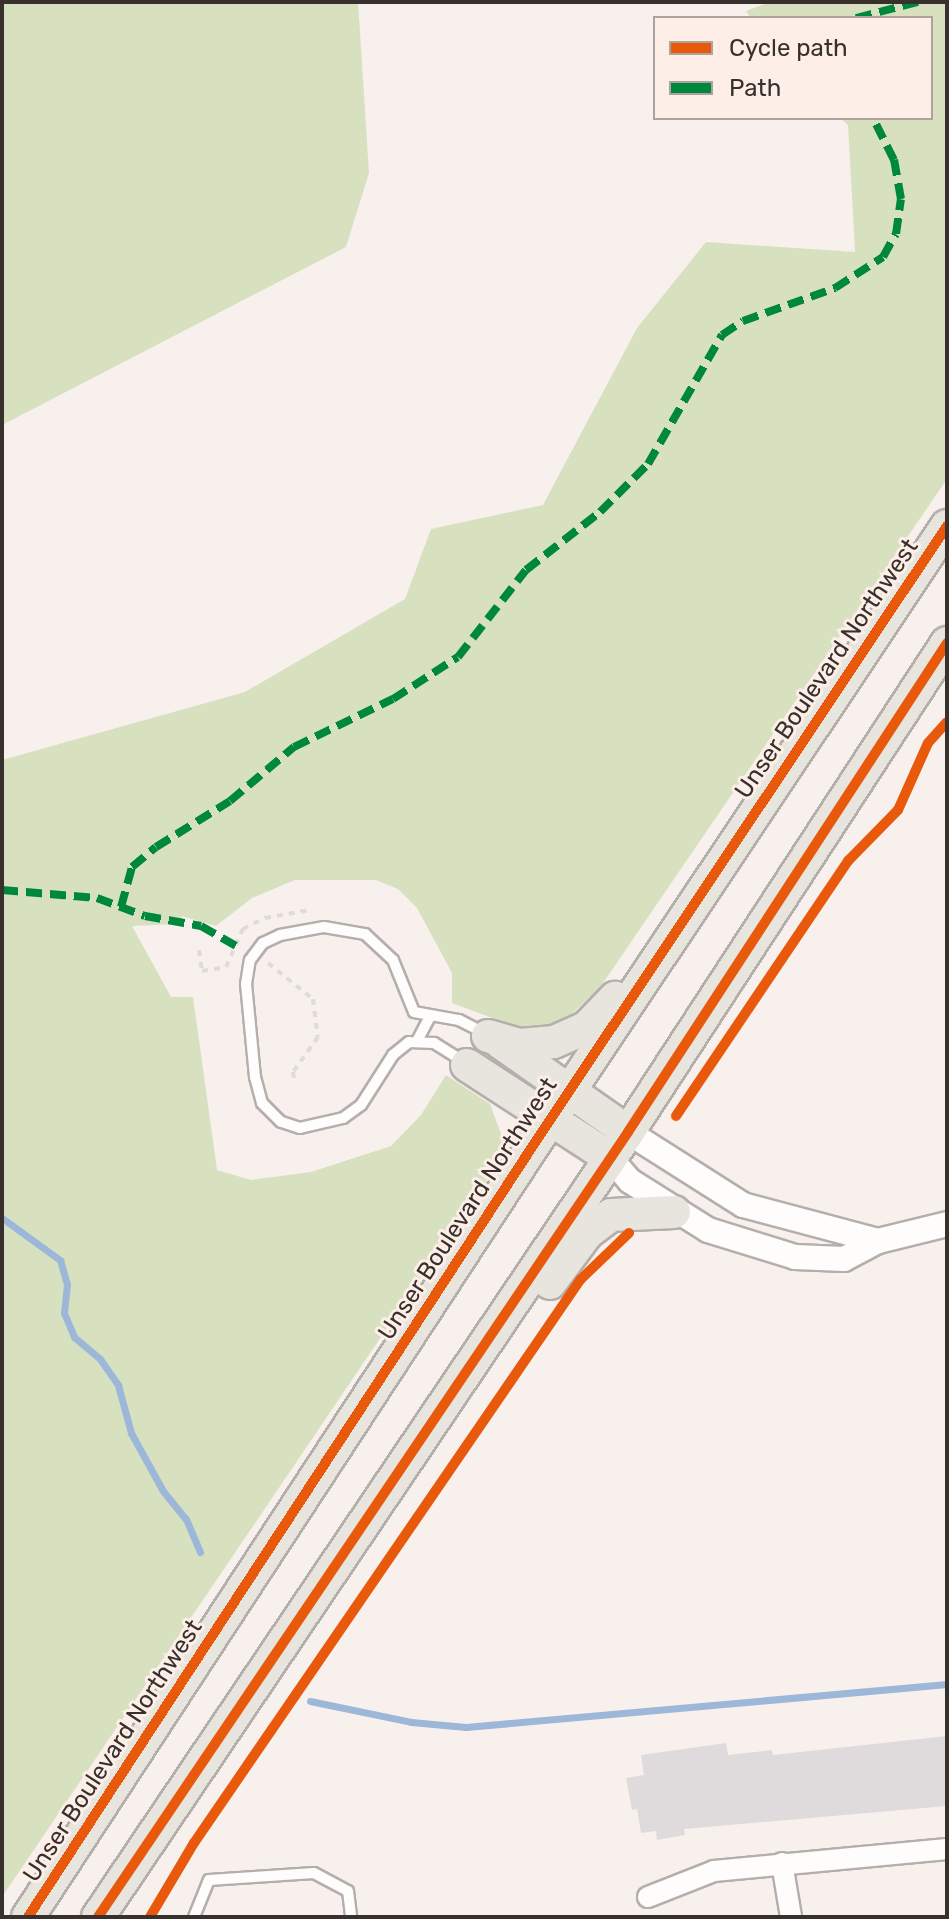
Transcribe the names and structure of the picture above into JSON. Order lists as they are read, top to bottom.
{
  "streets": {
    "main road": ["Unser Boulevard Northwest"]
  },
  "legend": ["Cycle path", "Path"]
}
